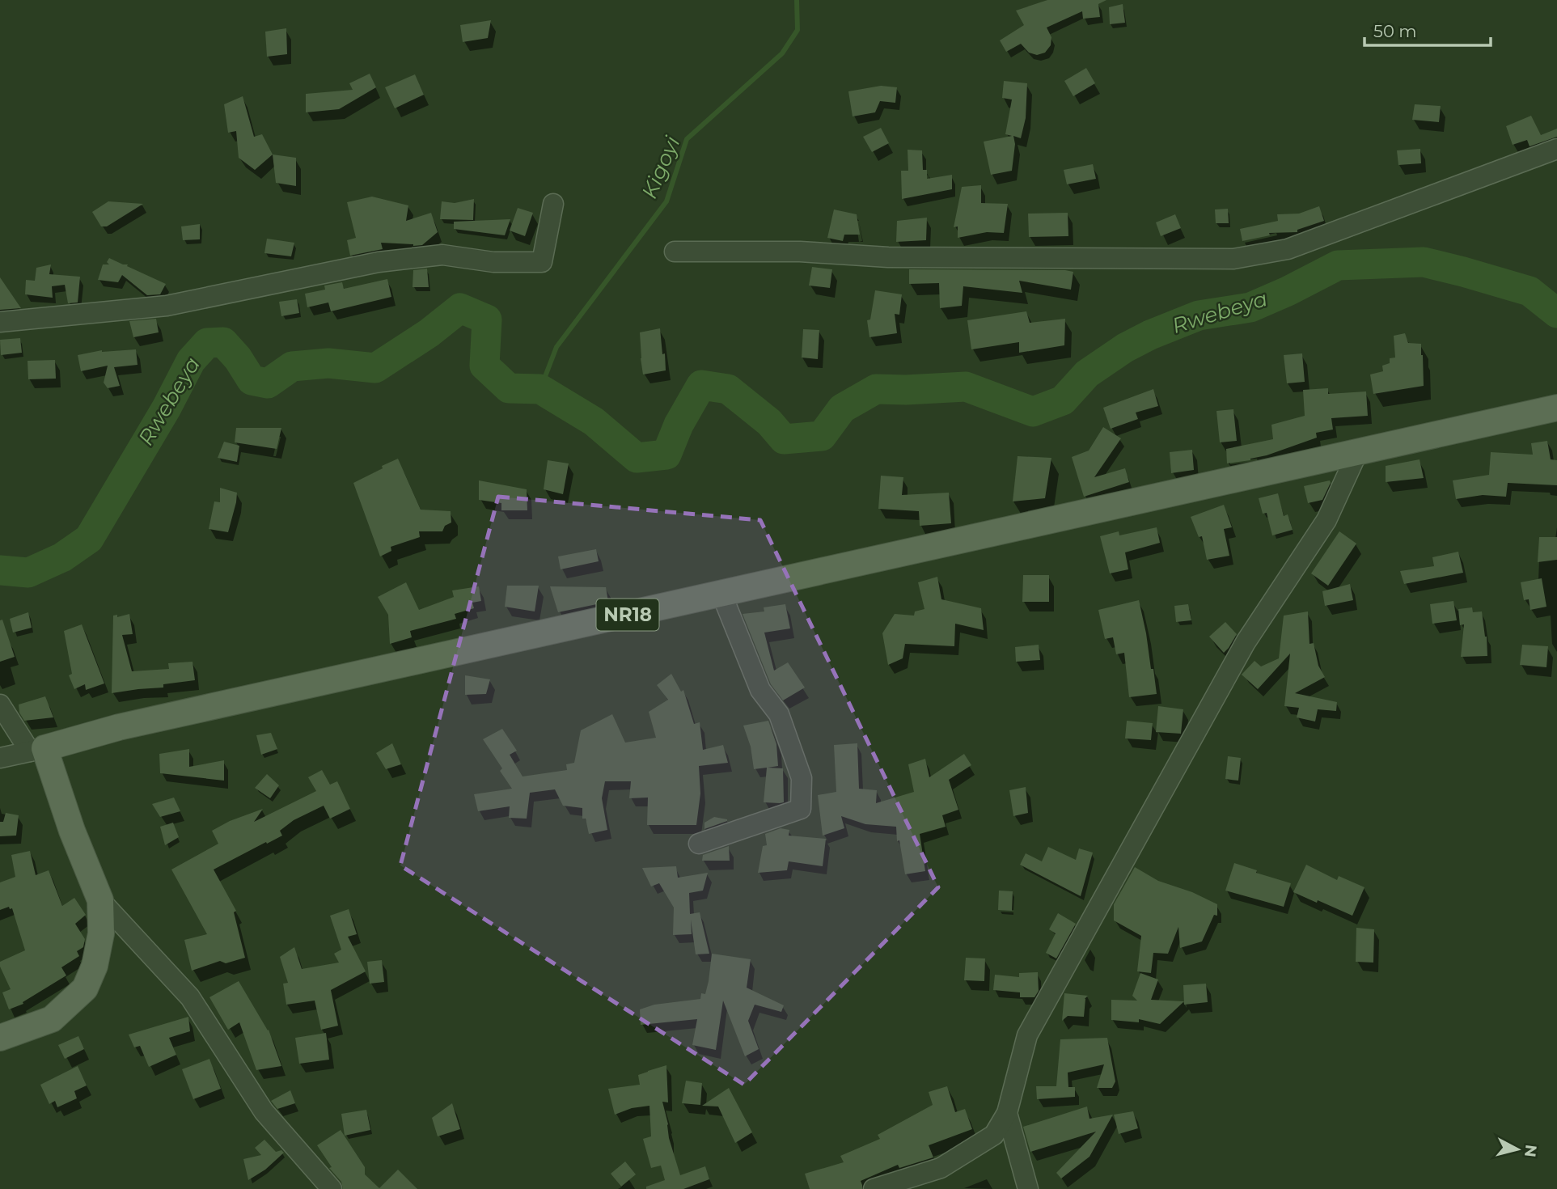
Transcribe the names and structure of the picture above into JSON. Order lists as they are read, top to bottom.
{
  "streets": {
    "main road": ["NR18"]
  },
  "water": ["Kigoyi", "Rwebeya"],
  "scale_bar": "50 m",
  "north": "right"
}
